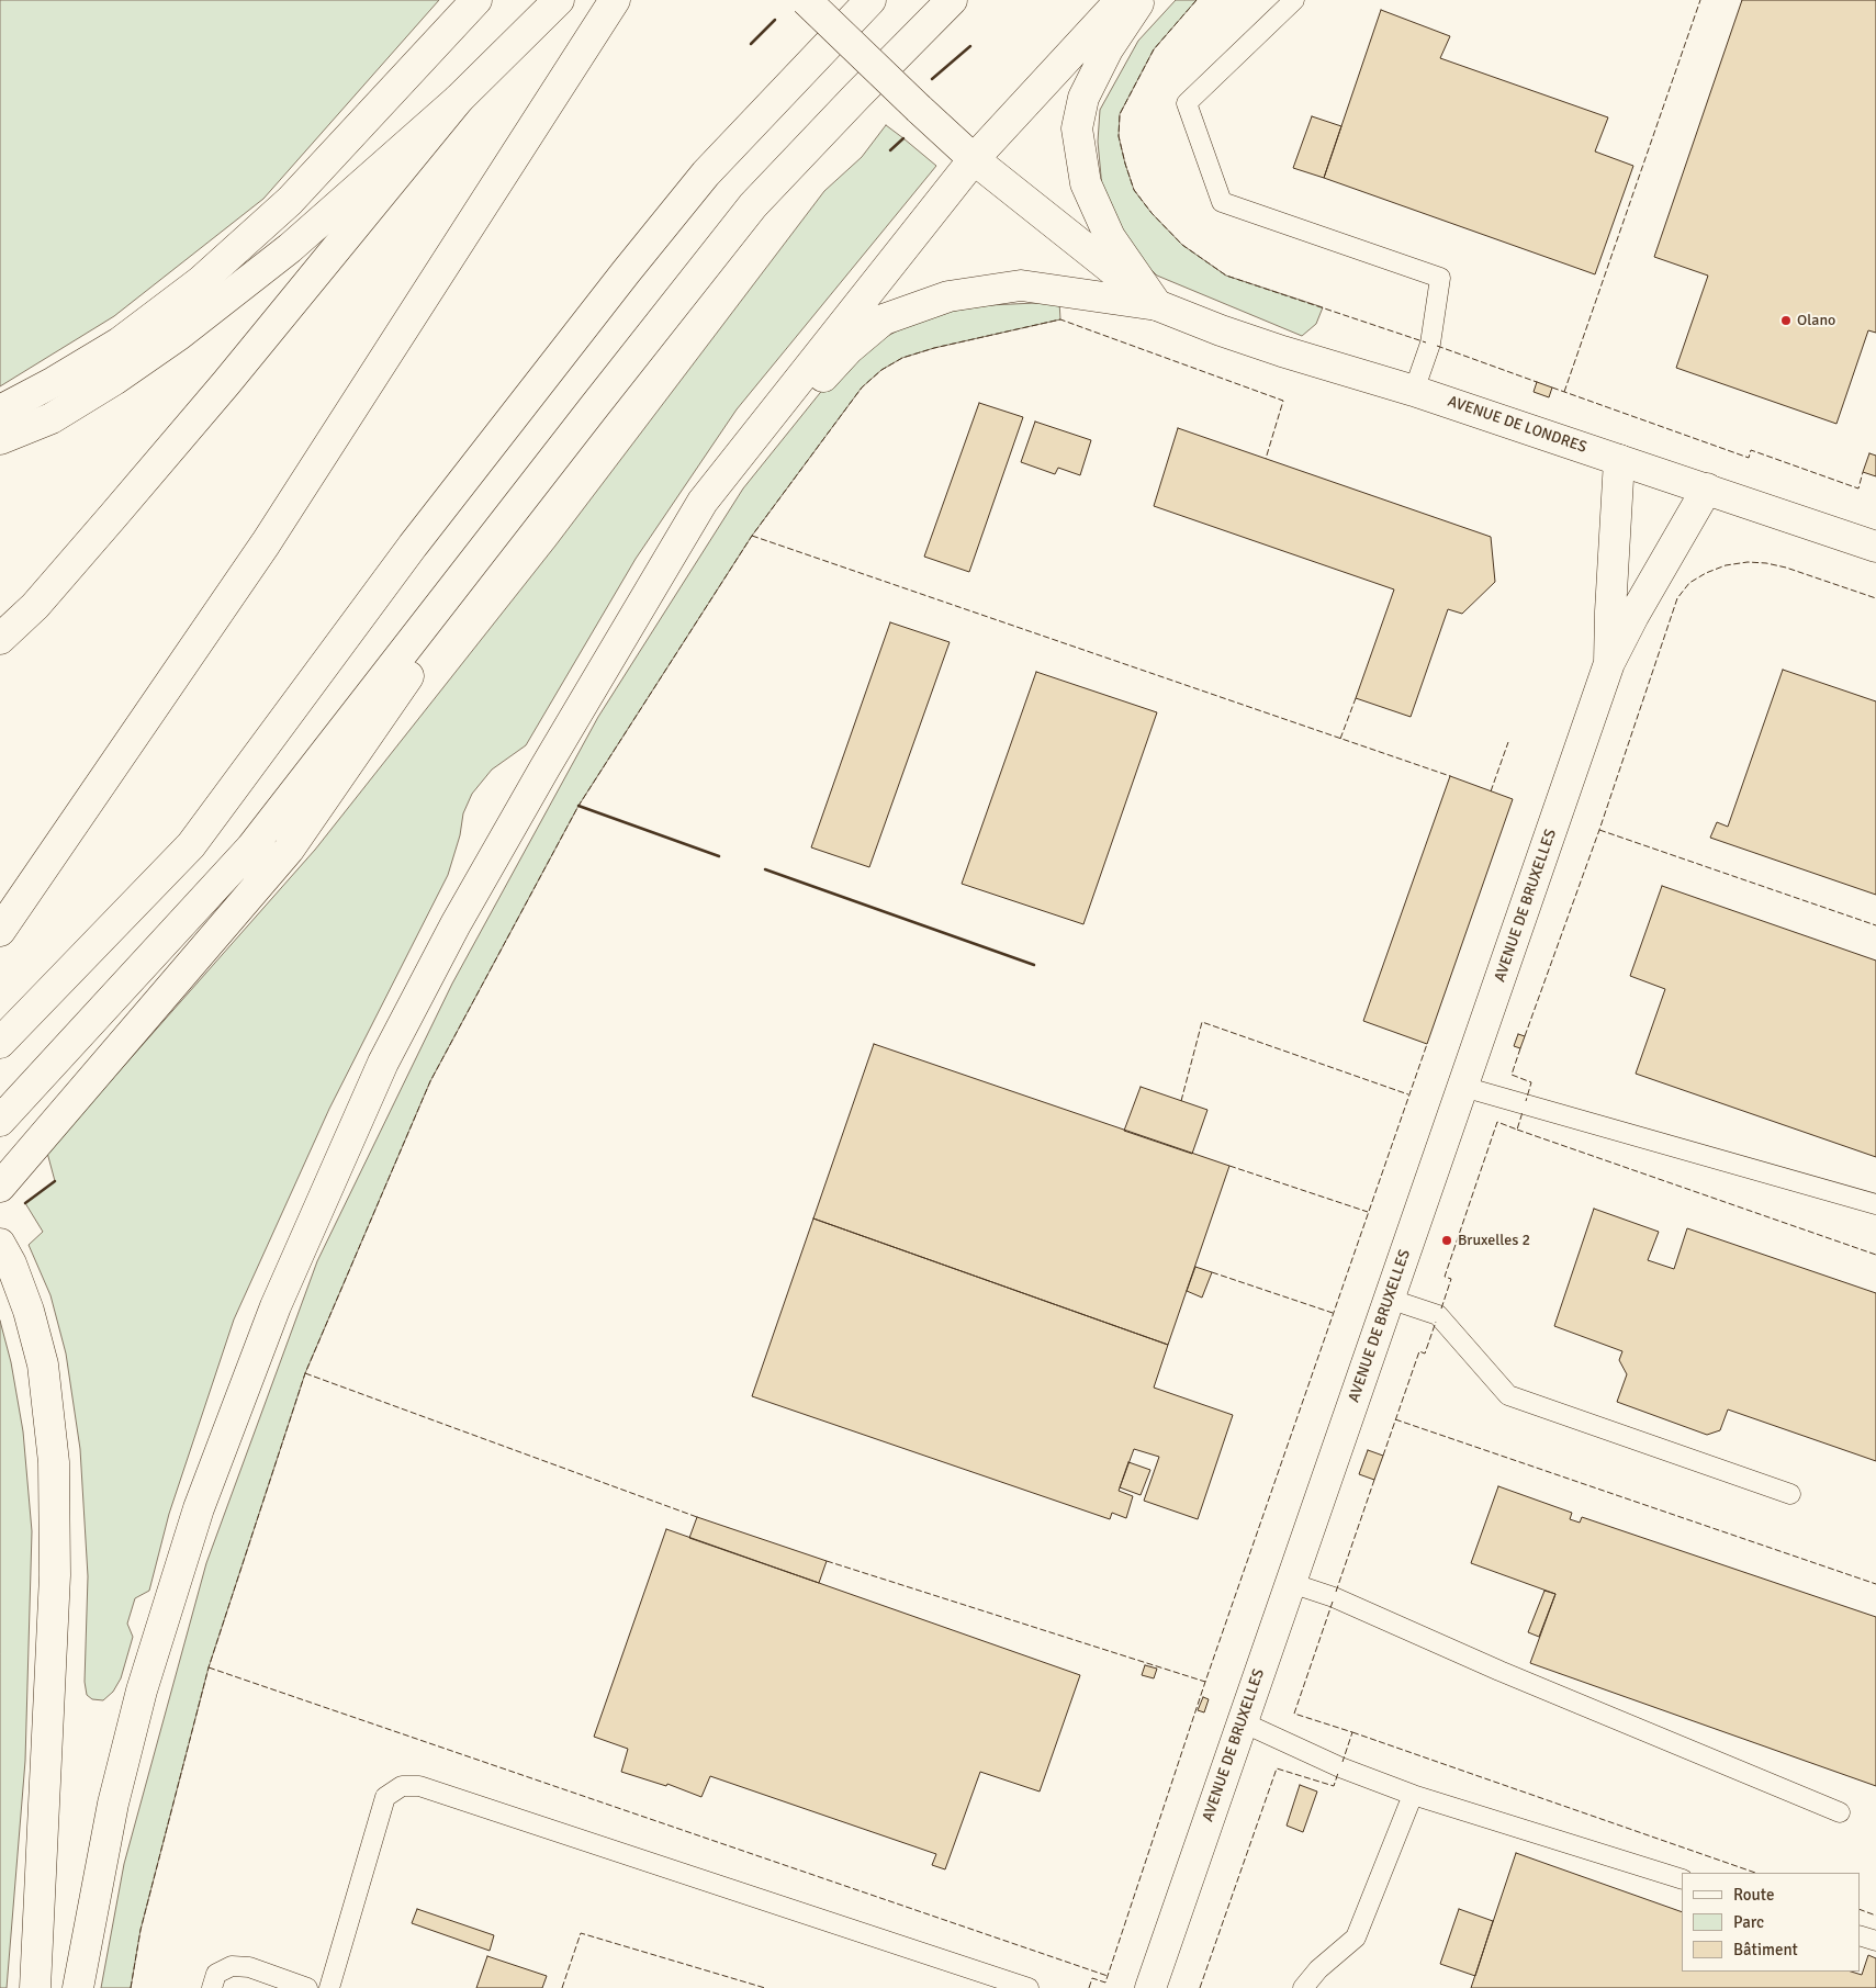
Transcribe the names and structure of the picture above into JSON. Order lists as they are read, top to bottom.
{
  "streets": {
    "main road": ["AVENUE DE LONDRES", "AVENUE DE BRUXELLES"]
  },
  "crossings": [
    ["AVENUE DE LONDRES", "AVENUE DE BRUXELLES"]
  ],
  "places": ["Olano", "Bruxelles 2"],
  "legend": ["Route", "Parc", "Bâtiment"]
}
